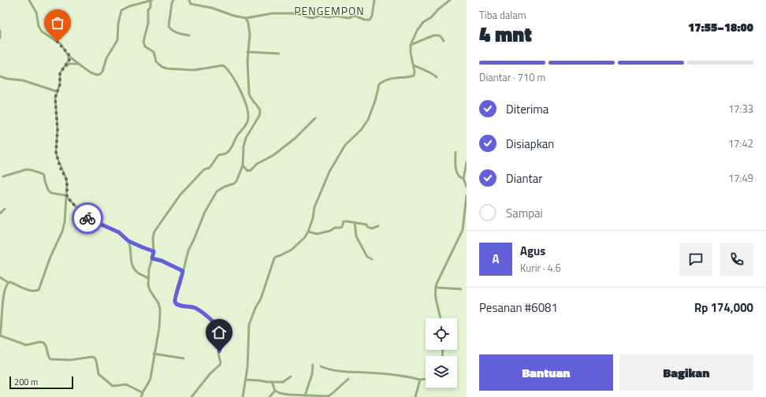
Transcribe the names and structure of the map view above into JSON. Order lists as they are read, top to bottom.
{
  "districts": ["PENGEMPON"],
  "scale_bar": "200 m",
  "page": {
    "heading": ["4 mnt", "Tiba dalam", "17:55–18:00"],
    "panel": [
      "Agus",
      "Kurir · 4.6",
      "Pesanan #6081",
      "Rp 174,000"
    ],
    "bar": "Diantar · 710 m",
    "list": [
      ["Diterima", "17:33"],
      ["Disiapkan", "17:42"],
      ["Diantar", "17:49"],
      "Sampai"
    ],
    "round": "A",
    "buttons": ["Bantuan", "Bagikan"],
    "scale": "200 m"
  }
}
